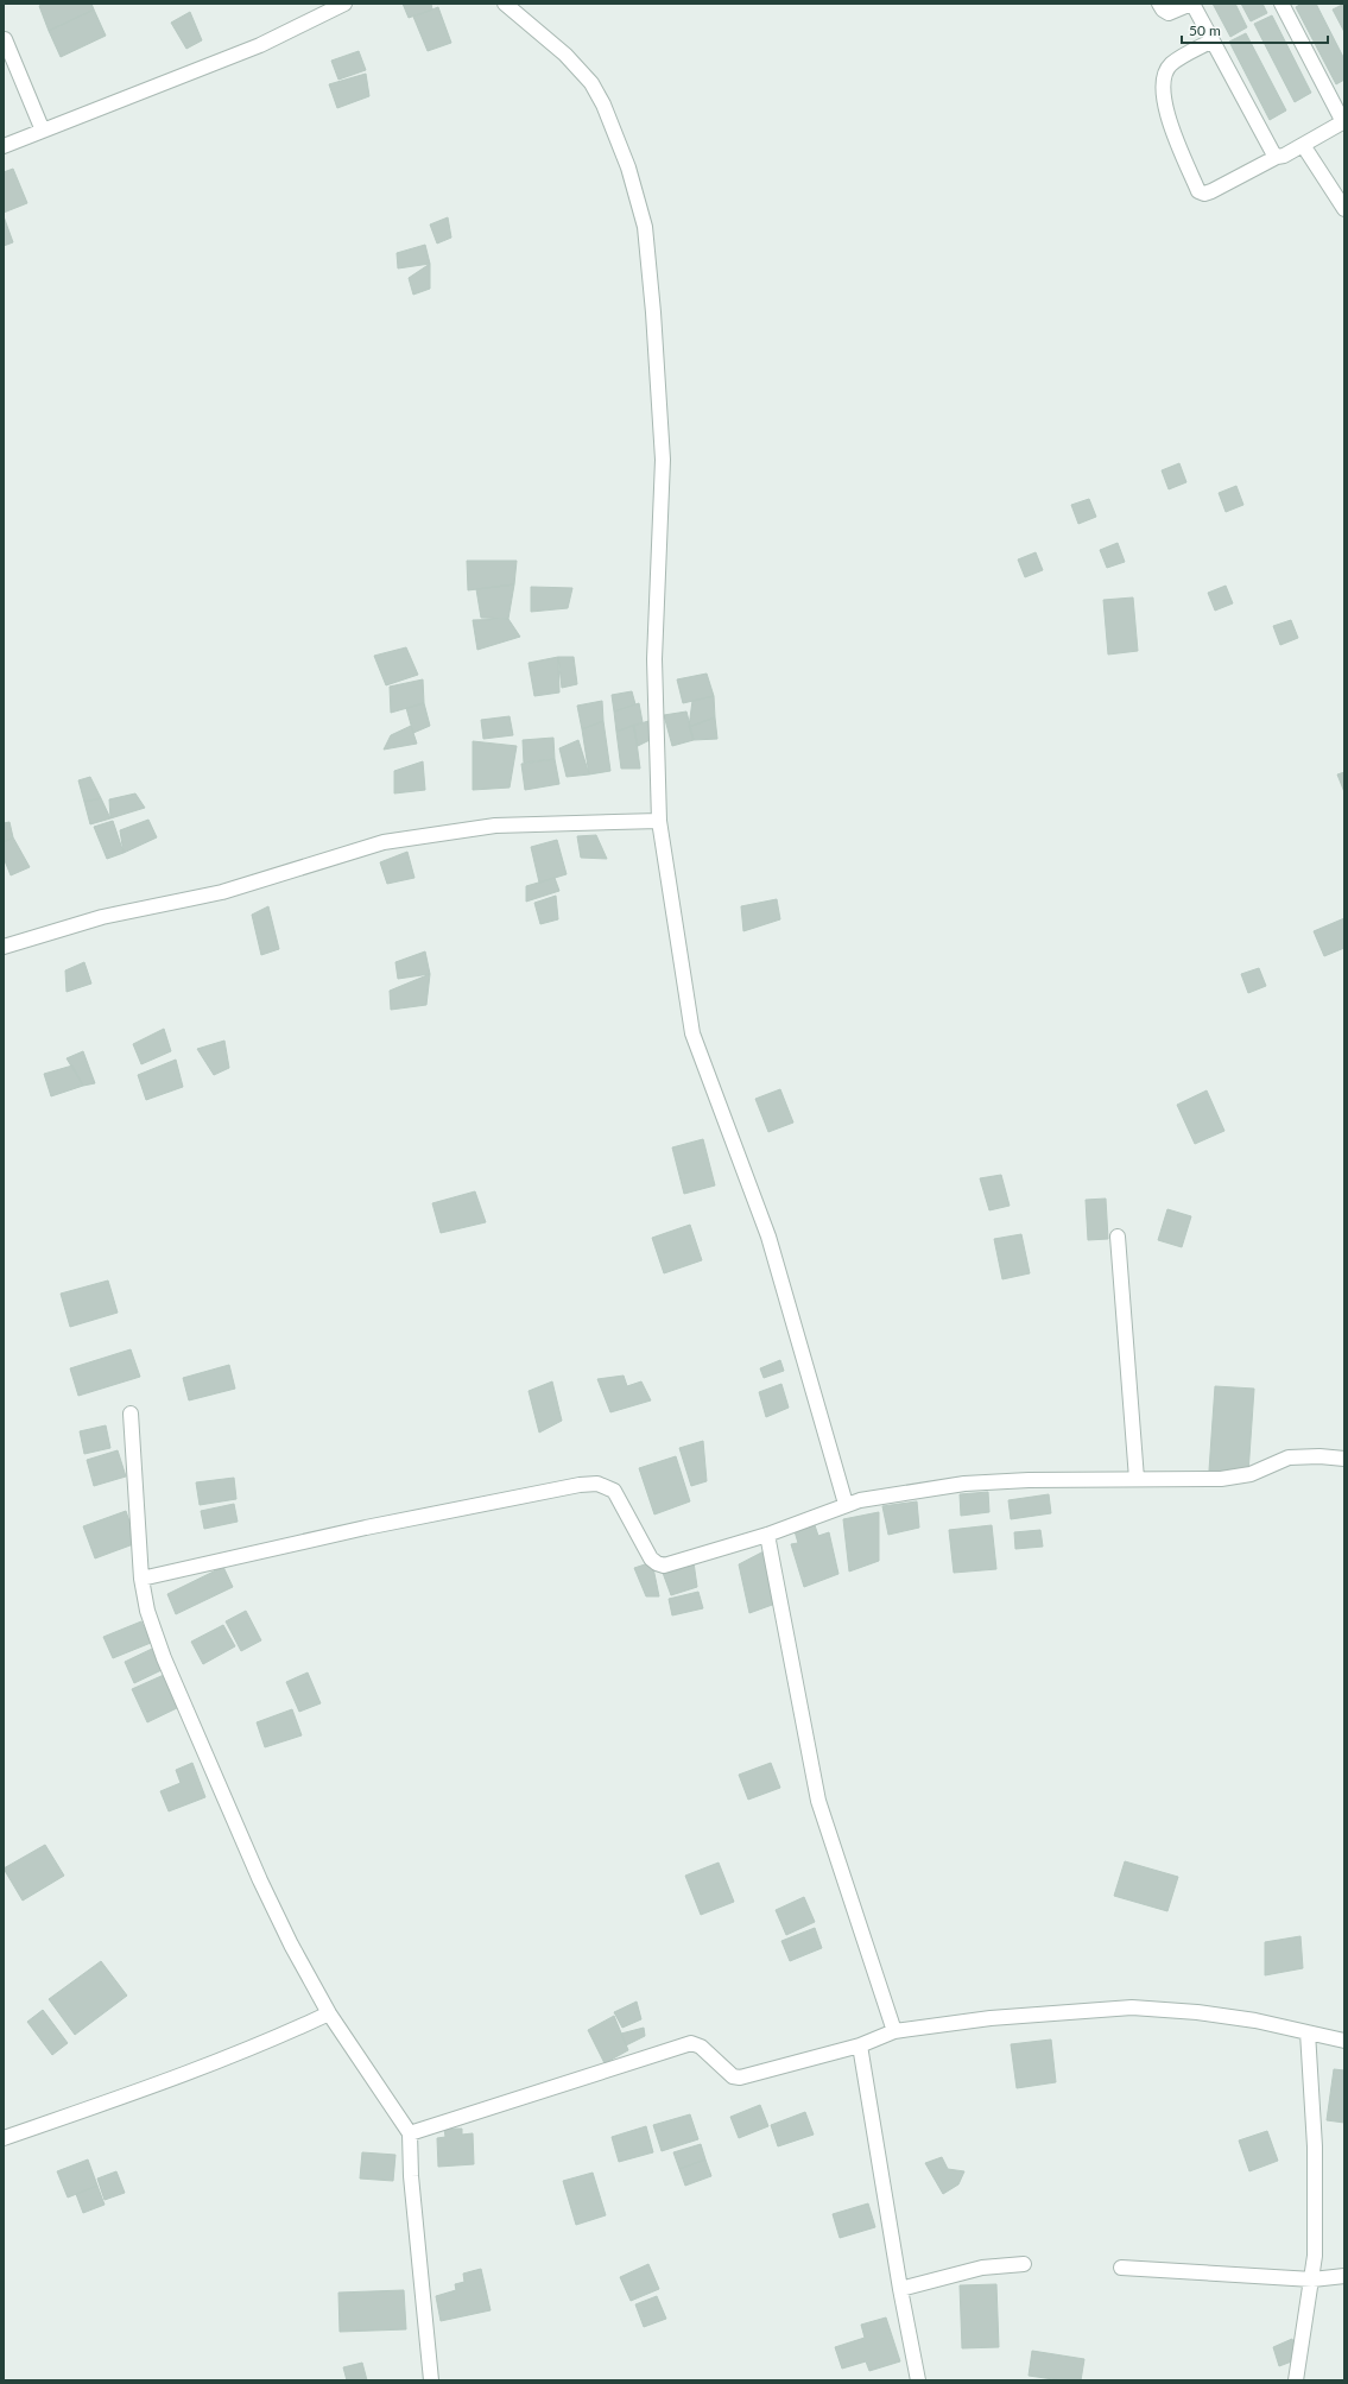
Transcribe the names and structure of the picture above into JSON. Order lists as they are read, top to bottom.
{
  "scale_bar": "50 m"
}
